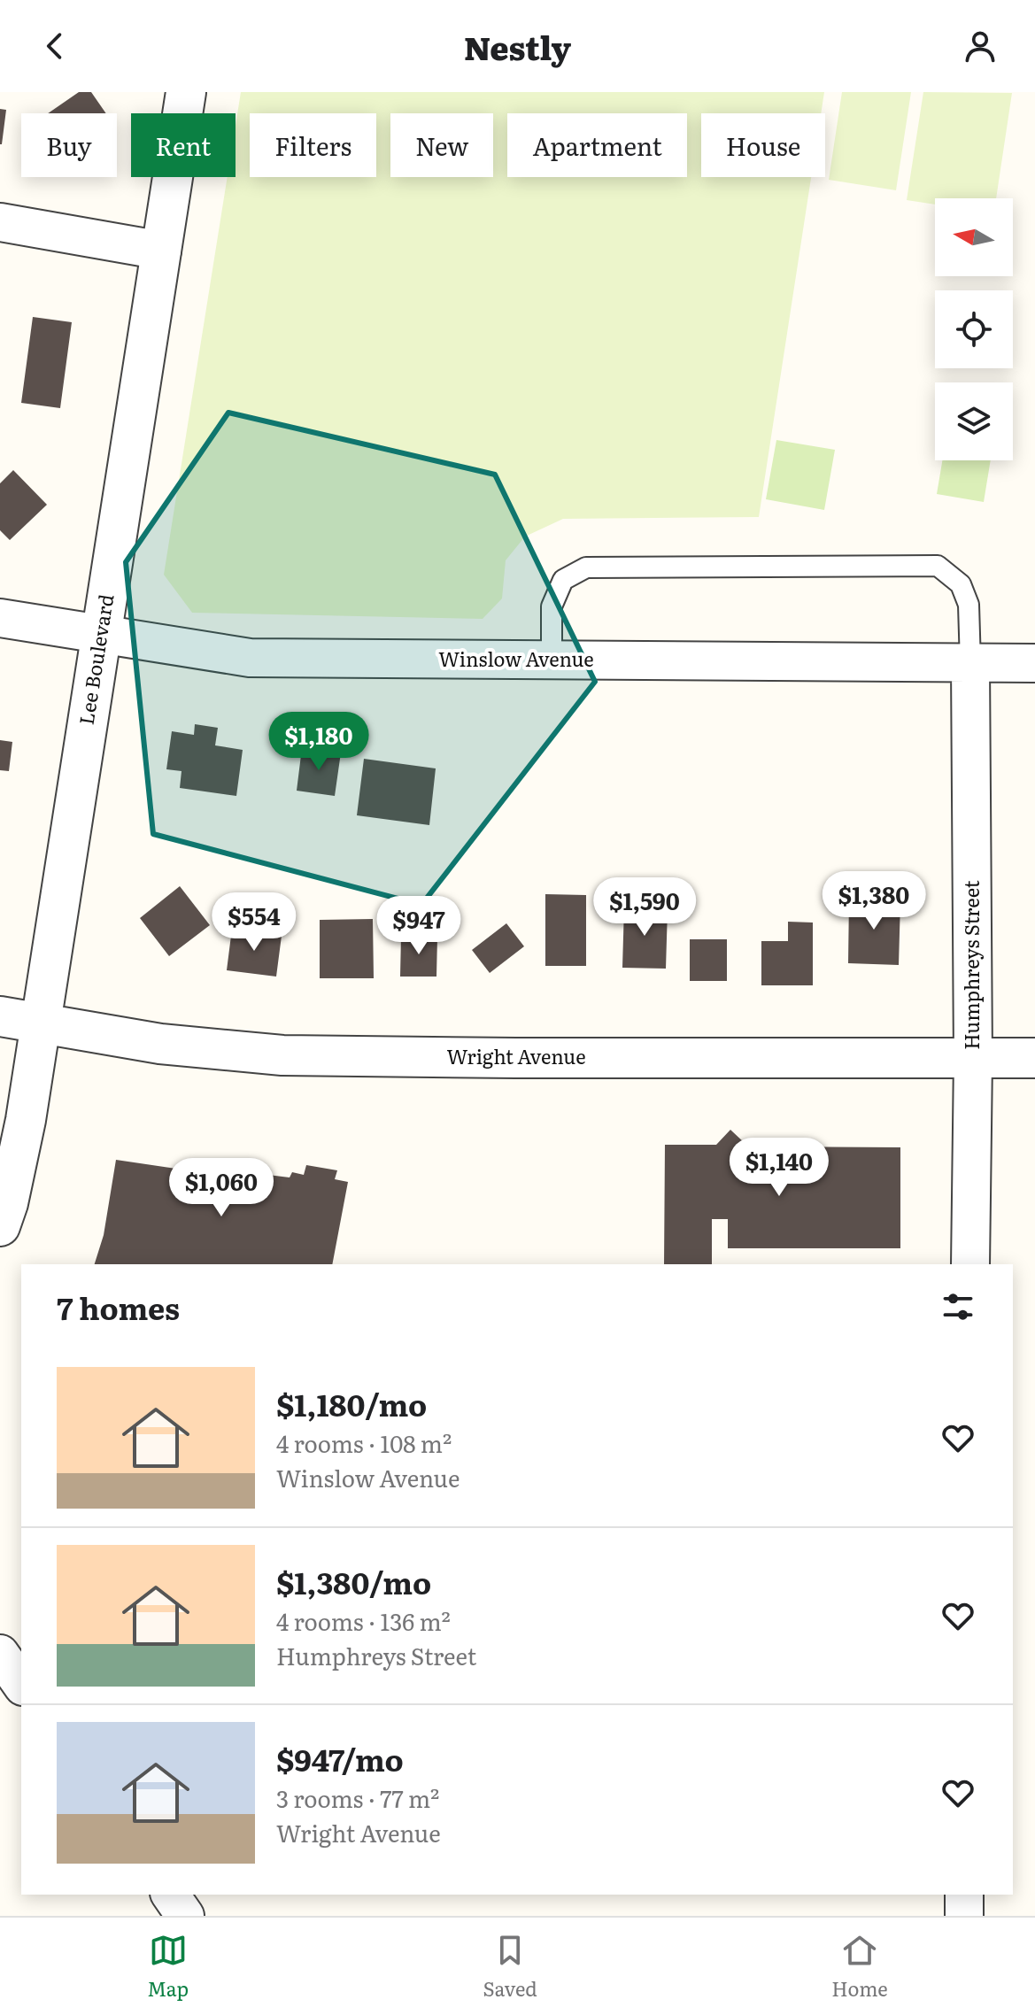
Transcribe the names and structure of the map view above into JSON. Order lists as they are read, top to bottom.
{
  "streets": {
    "street": [
      "Lee Boulevard",
      "Winslow Avenue",
      "Humphreys Street",
      "Wright Avenue"
    ]
  },
  "crossings": [
    ["Lee Boulevard", "Winslow Avenue"],
    ["Lee Boulevard", "Wright Avenue"],
    ["Winslow Avenue", "Humphreys Street"],
    ["Humphreys Street", "Wright Avenue"]
  ],
  "north": "left",
  "page": {
    "header": "Nestly",
    "chip": [
      "Buy",
      "Rent",
      "Filters",
      "New",
      "Apartment",
      "House"
    ],
    "price": [
      "$1,180",
      "$1,380",
      "$1,590",
      "$554",
      "$947",
      "$1,140",
      "$1,060"
    ],
    "heading": "7 homes",
    "list": [
      {
        "name": "$1,180/mo",
        "note": "4 rooms · 108 m² · Winslow Avenue"
      },
      {
        "name": "$1,380/mo",
        "note": "4 rooms · 136 m² · Humphreys Street"
      },
      {
        "name": "$947/mo",
        "note": "3 rooms · 77 m² · Wright Avenue"
      }
    ],
    "tabs": ["Map", "Saved", "Home"]
  }
}
